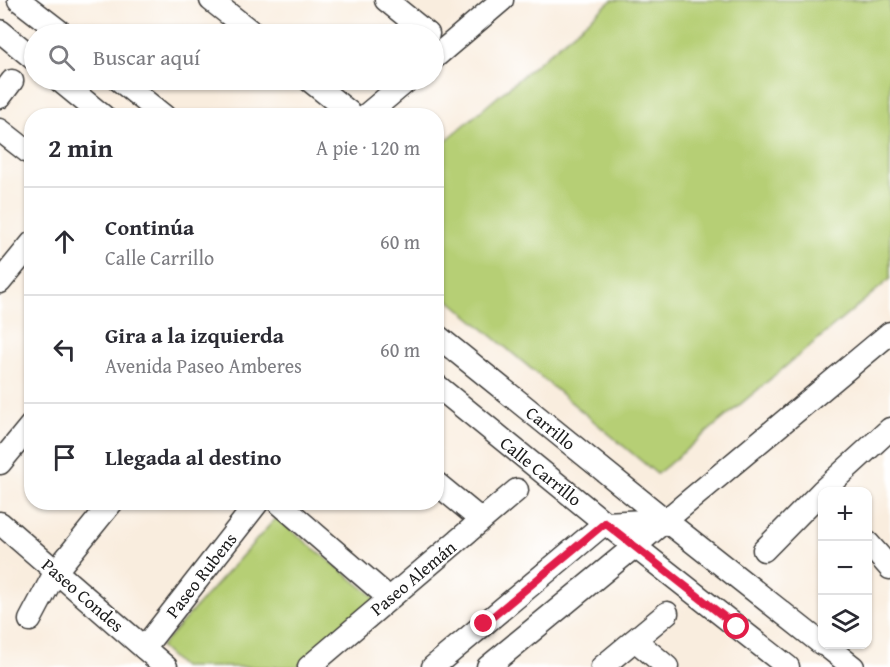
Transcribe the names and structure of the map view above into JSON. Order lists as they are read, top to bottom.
{
  "streets": {
    "street": [
      "Carrillo",
      "Calle Carrillo",
      "Paseo Rubens",
      "Paseo Alemán",
      "Paseo Condes"
    ]
  },
  "crossings": [
    ["Paseo Rubens", "Paseo Condes"]
  ],
  "page": {
    "search": "Buscar aquí",
    "heading": ["2 min", "A pie · 120 m"],
    "list": [
      ["Continúa", "Calle Carrillo", "60 m"],
      ["Gira a la izquierda", "Avenida Paseo Amberes", "60 m"],
      "Llegada al destino"
    ],
    "map_buttons": ["+", "−"]
  }
}
